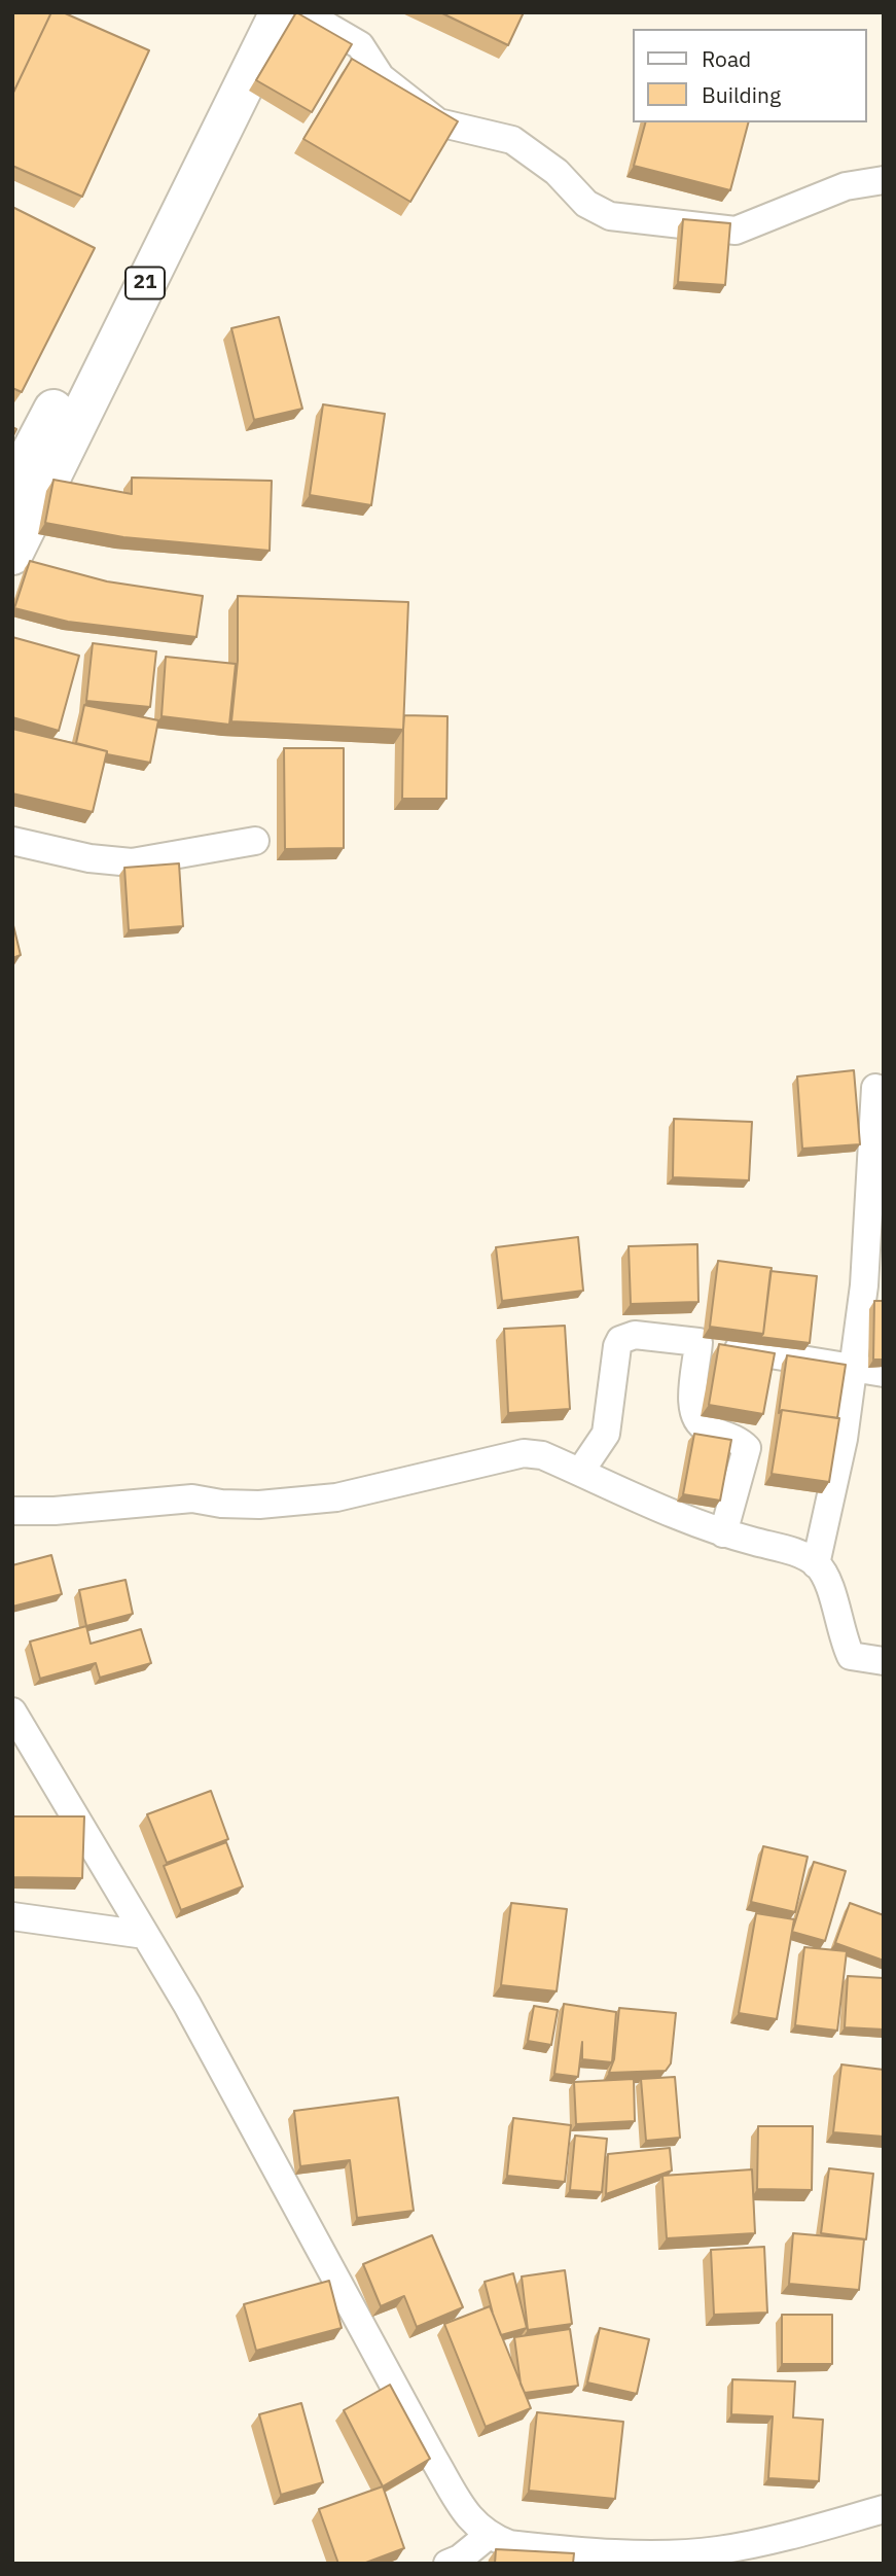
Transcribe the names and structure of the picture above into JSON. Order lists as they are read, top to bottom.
{
  "streets": {
    "highway": ["21"]
  },
  "legend": ["Road", "Building"]
}
